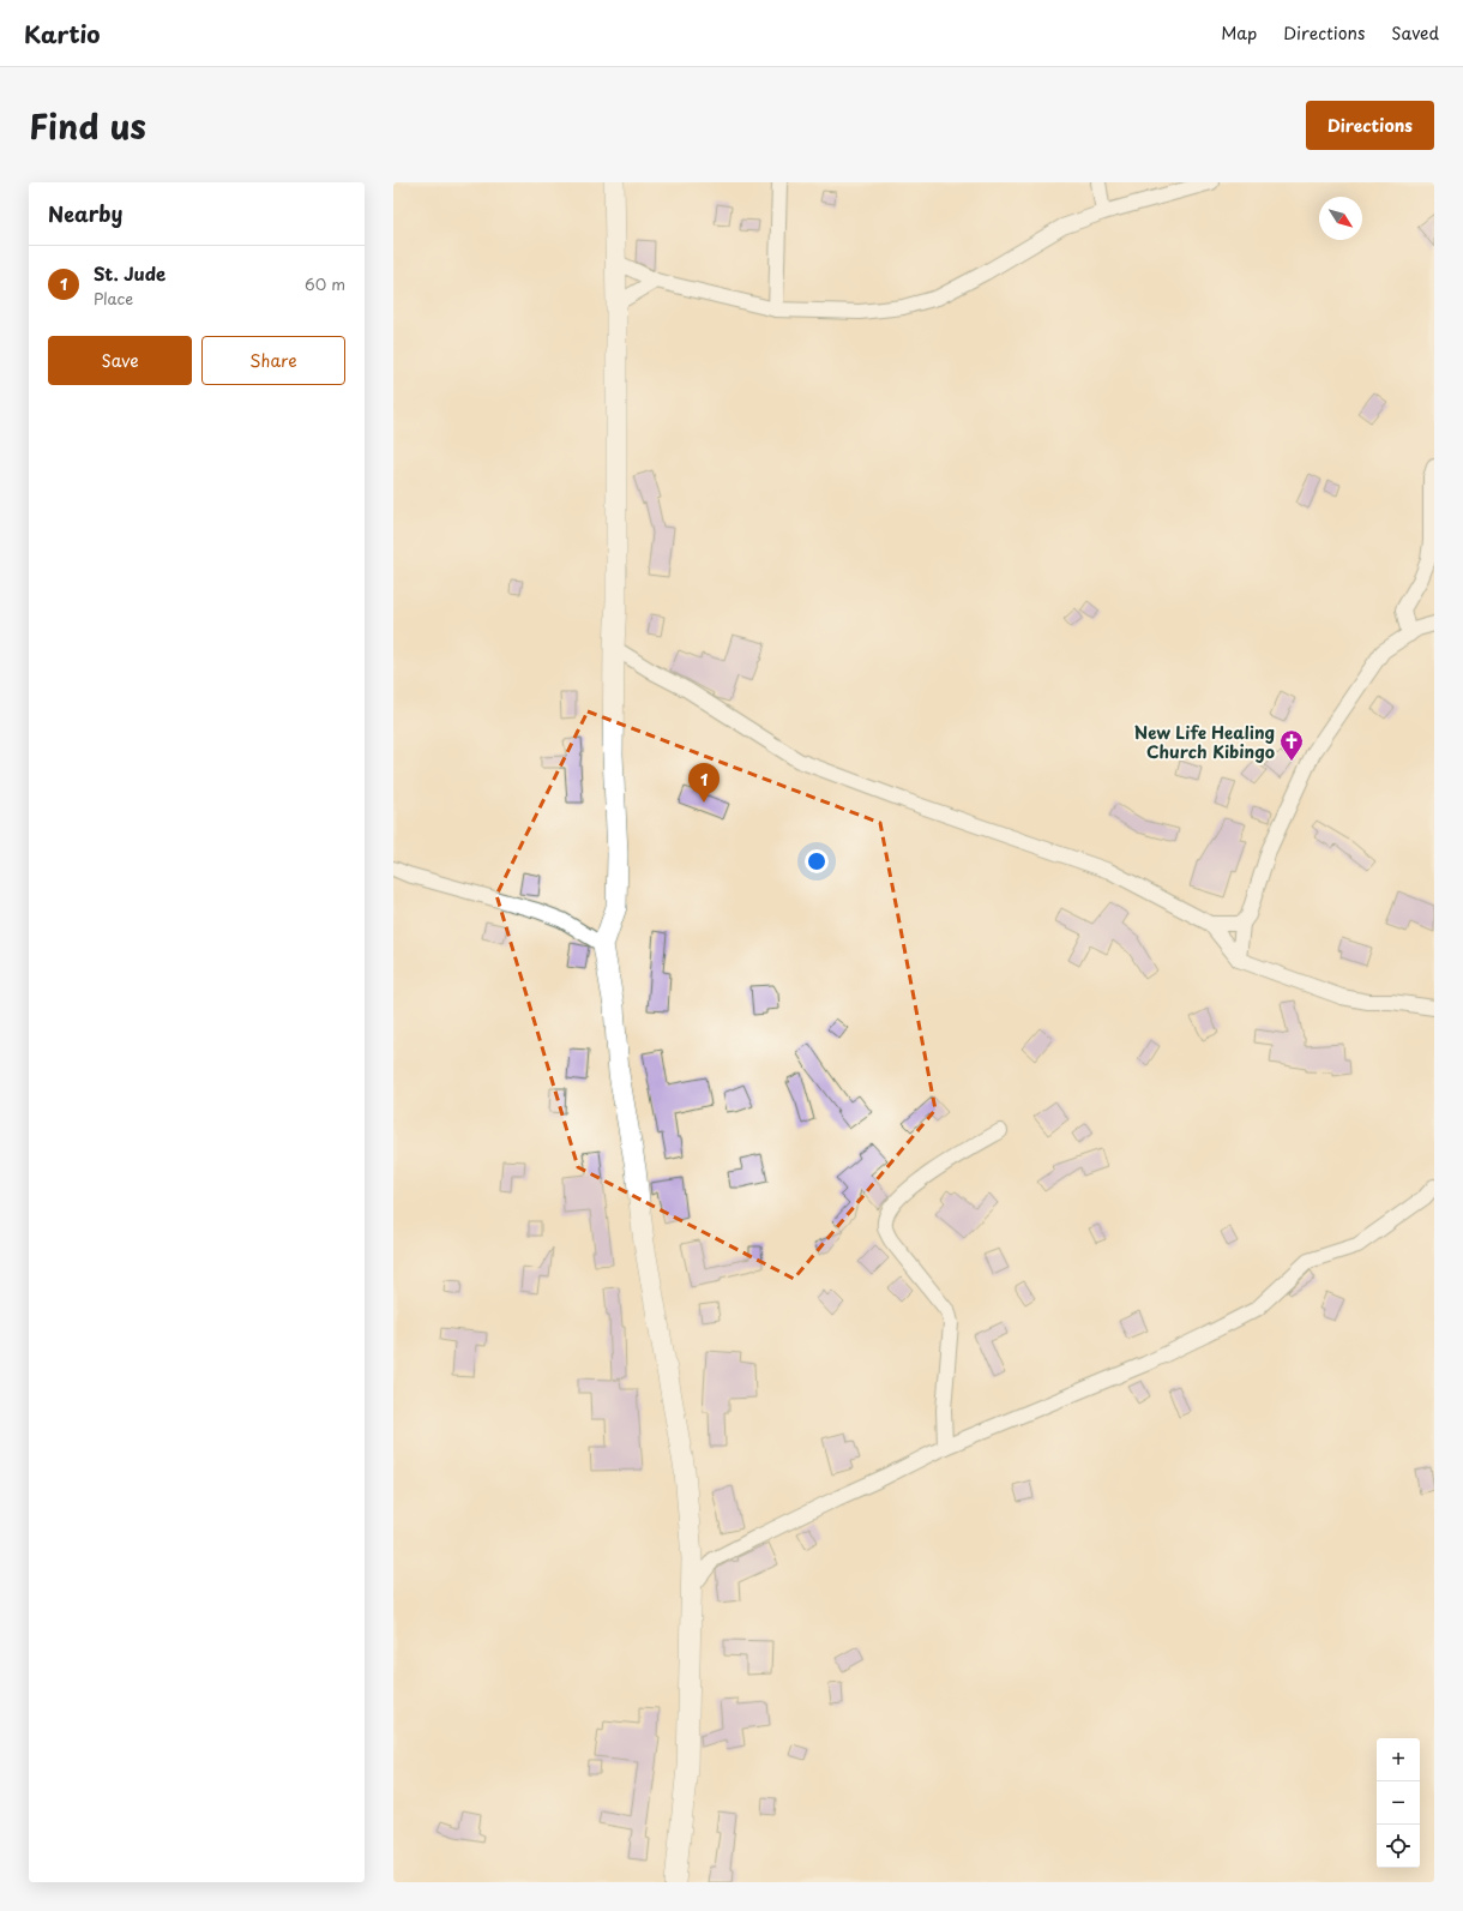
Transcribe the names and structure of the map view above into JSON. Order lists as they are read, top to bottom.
{
  "places": {
    "church": ["New Life Healing Church Kibingo"]
  },
  "north": "bottom right",
  "page": {
    "header": "Kartio",
    "nav": ["Map", "Directions", "Saved"],
    "title": "Find us",
    "buttons": [
      "Directions",
      ["Save", "Share"]
    ],
    "heading": "Nearby",
    "list": [
      {
        "mark": "1",
        "name": "St. Jude",
        "note": "Place",
        "value": "60 m"
      }
    ],
    "pins": "1",
    "map_buttons": ["+", "−"]
  }
}
